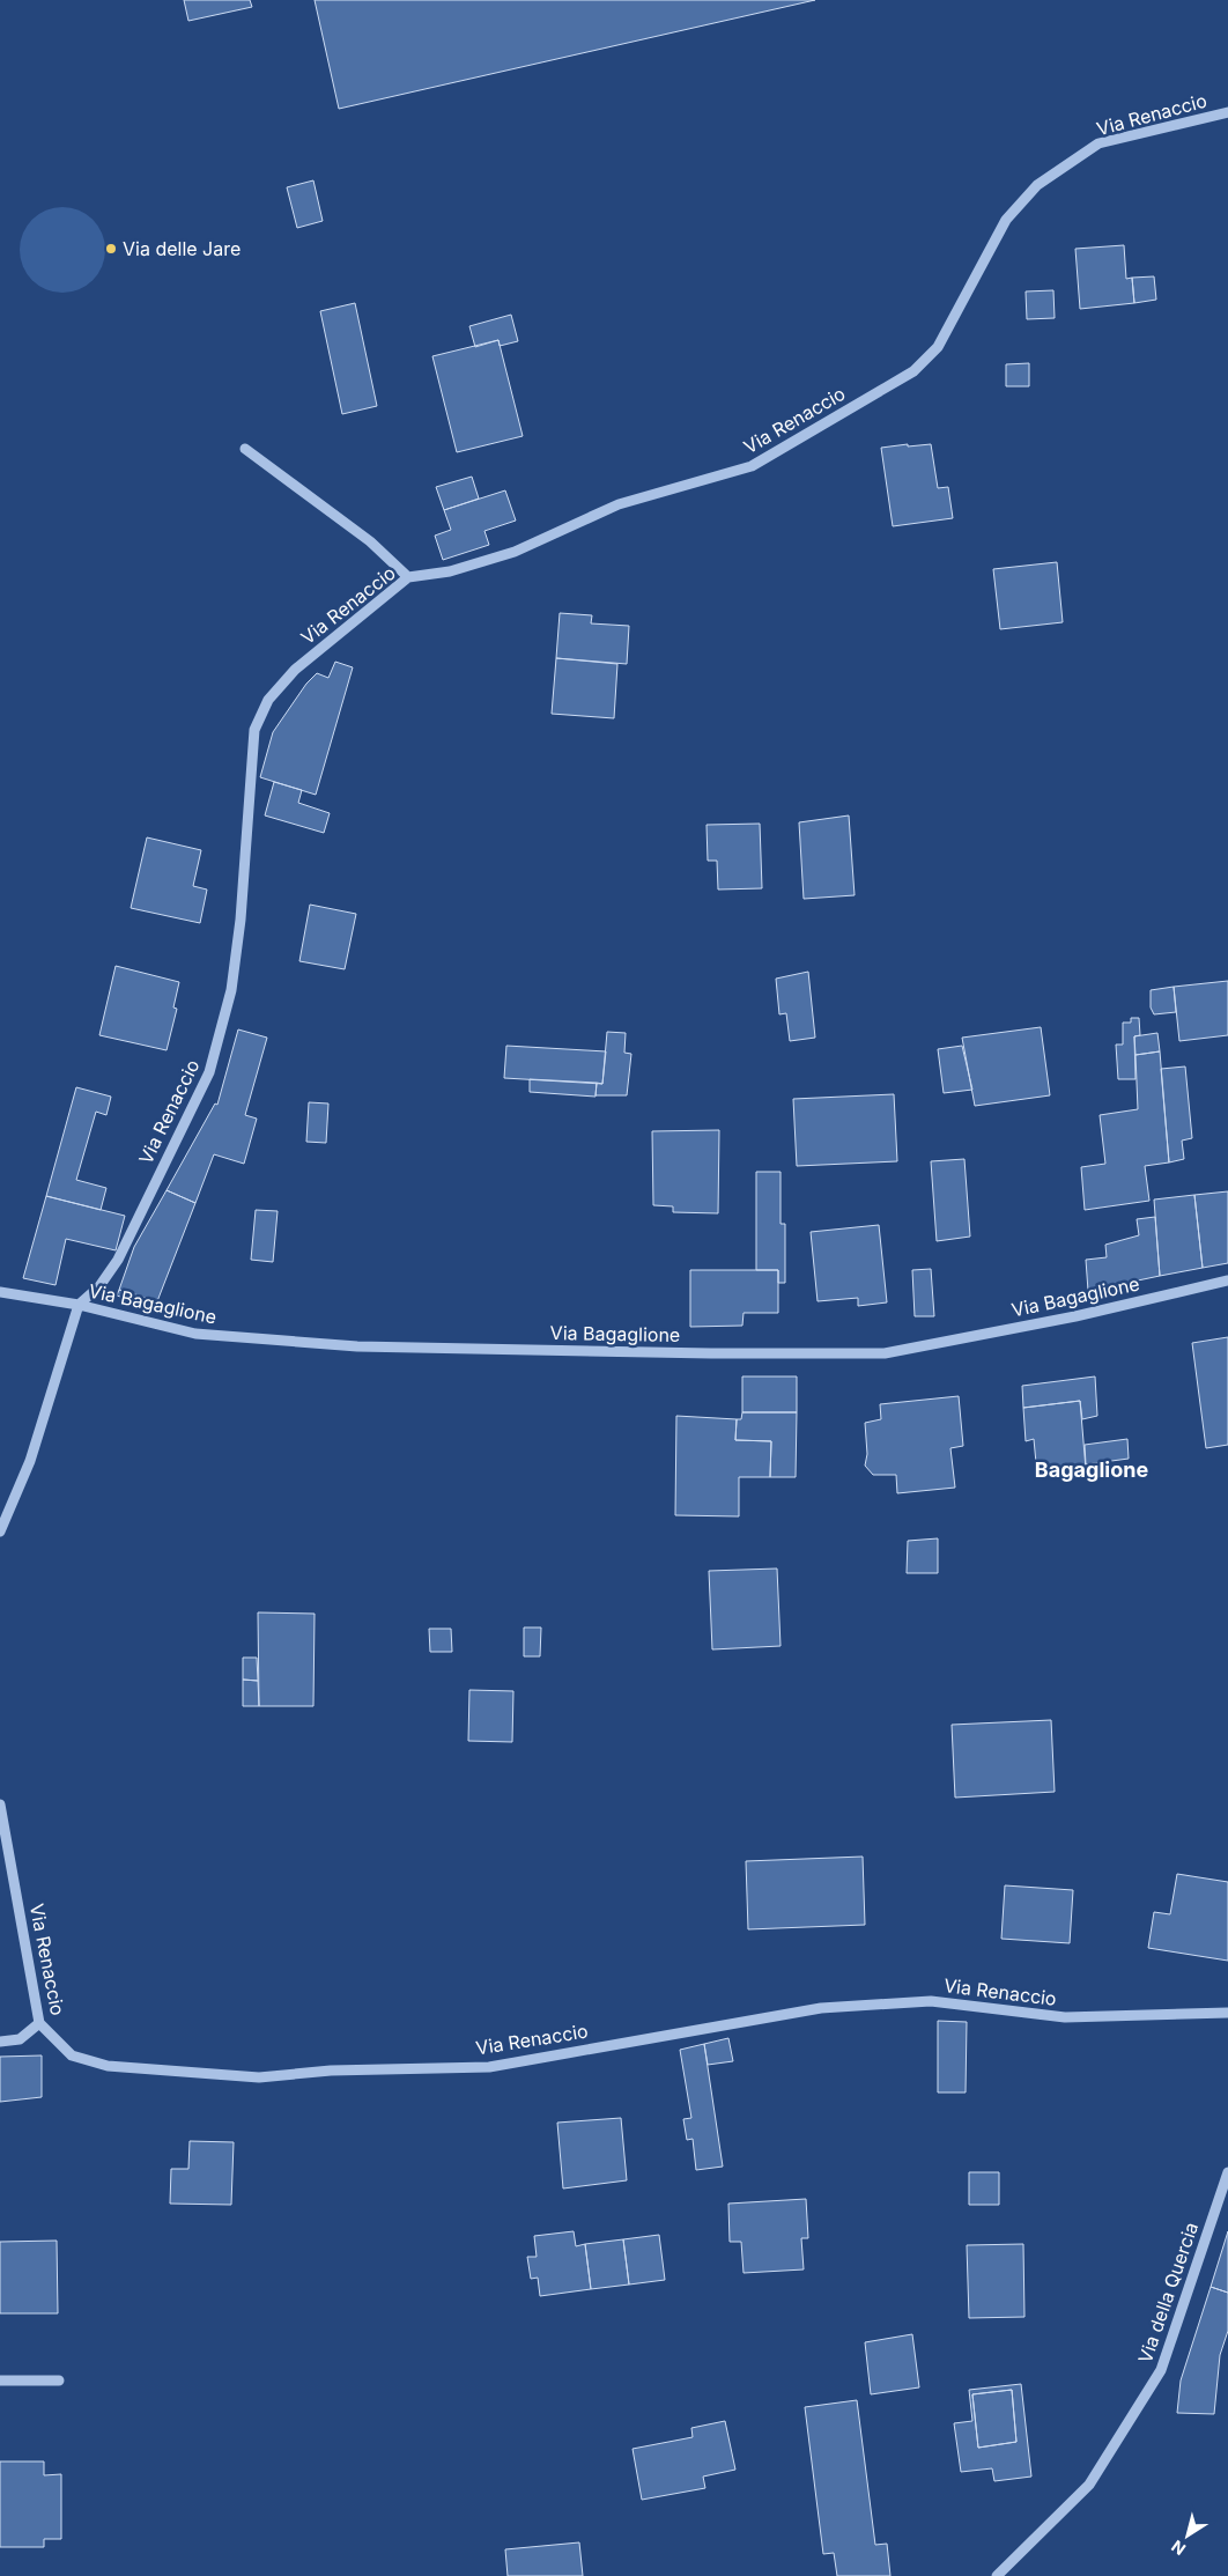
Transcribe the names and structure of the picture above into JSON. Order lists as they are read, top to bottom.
{
  "streets": {
    "street": ["Via Renaccio", "Via Bagaglione", "Via della Quercia"]
  },
  "crossings": [
    ["Via Renaccio", "Via Bagaglione"]
  ],
  "districts": ["Bagaglione"],
  "places": ["Via delle Jare"],
  "north": "bottom left"
}
